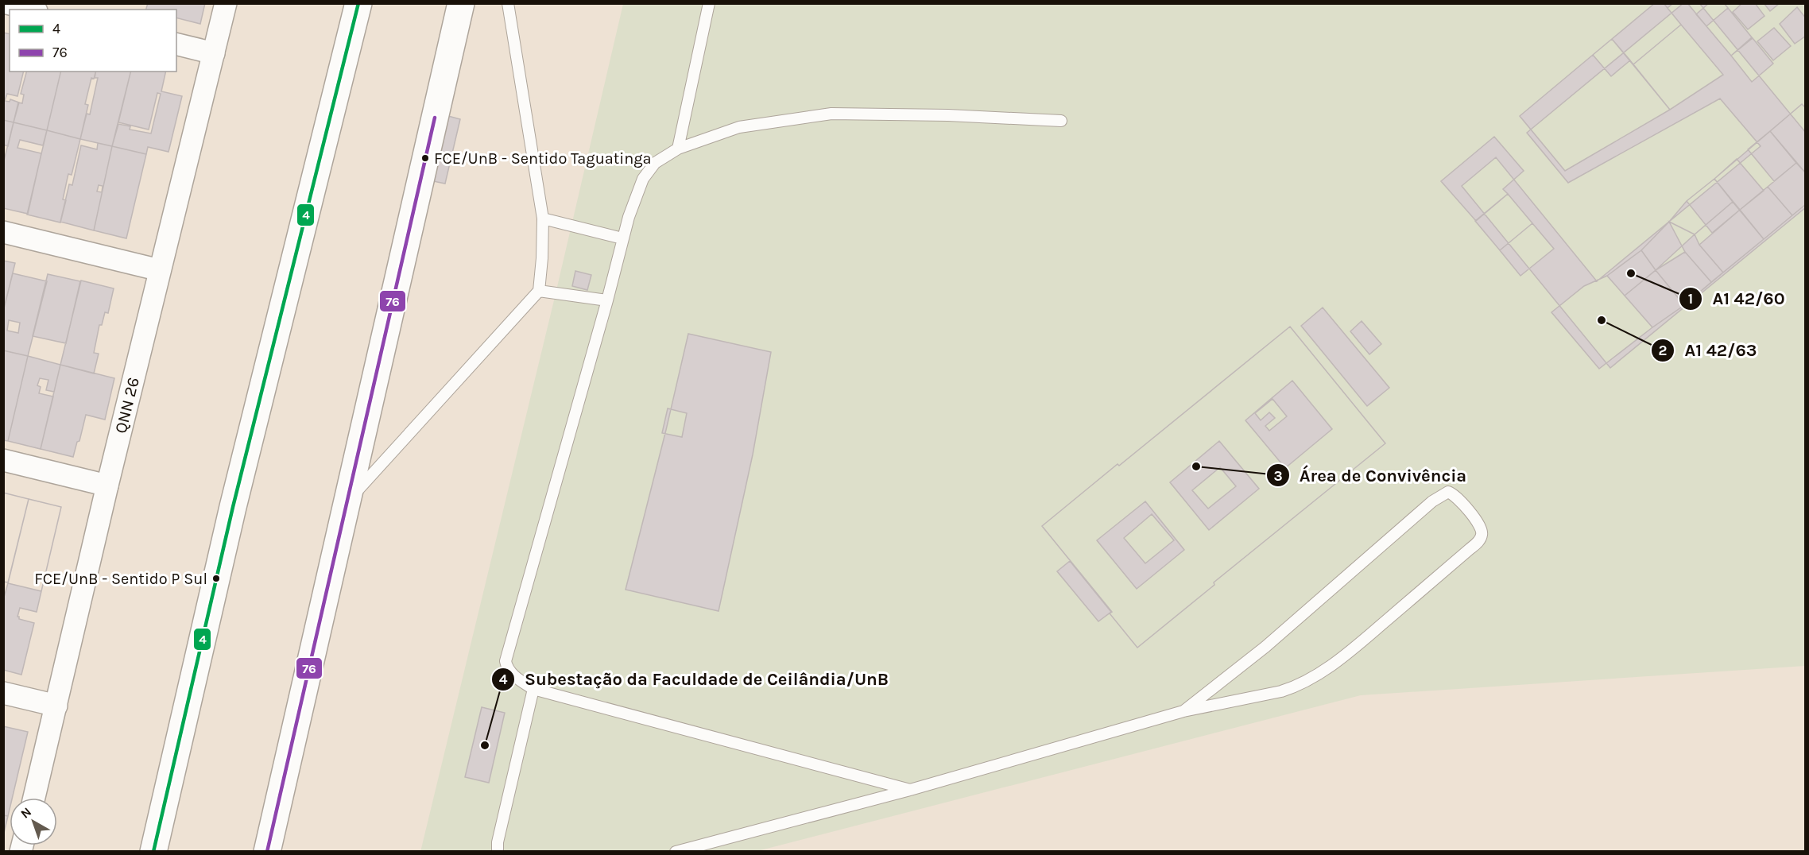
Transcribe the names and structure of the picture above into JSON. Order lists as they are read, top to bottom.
{
  "streets": {
    "street": ["QNN 26"]
  },
  "places": [
    "FCE/UnB - Sentido Taguatinga",
    "A1 42/60",
    "A1 42/63",
    "Área de Convivência",
    "FCE/UnB - Sentido P Sul",
    "Subestação da Faculdade de Ceilândia/UnB"
  ],
  "lines": ["transit line 4", "transit line 76"],
  "legend": ["4", "76"],
  "north": "top left"
}
